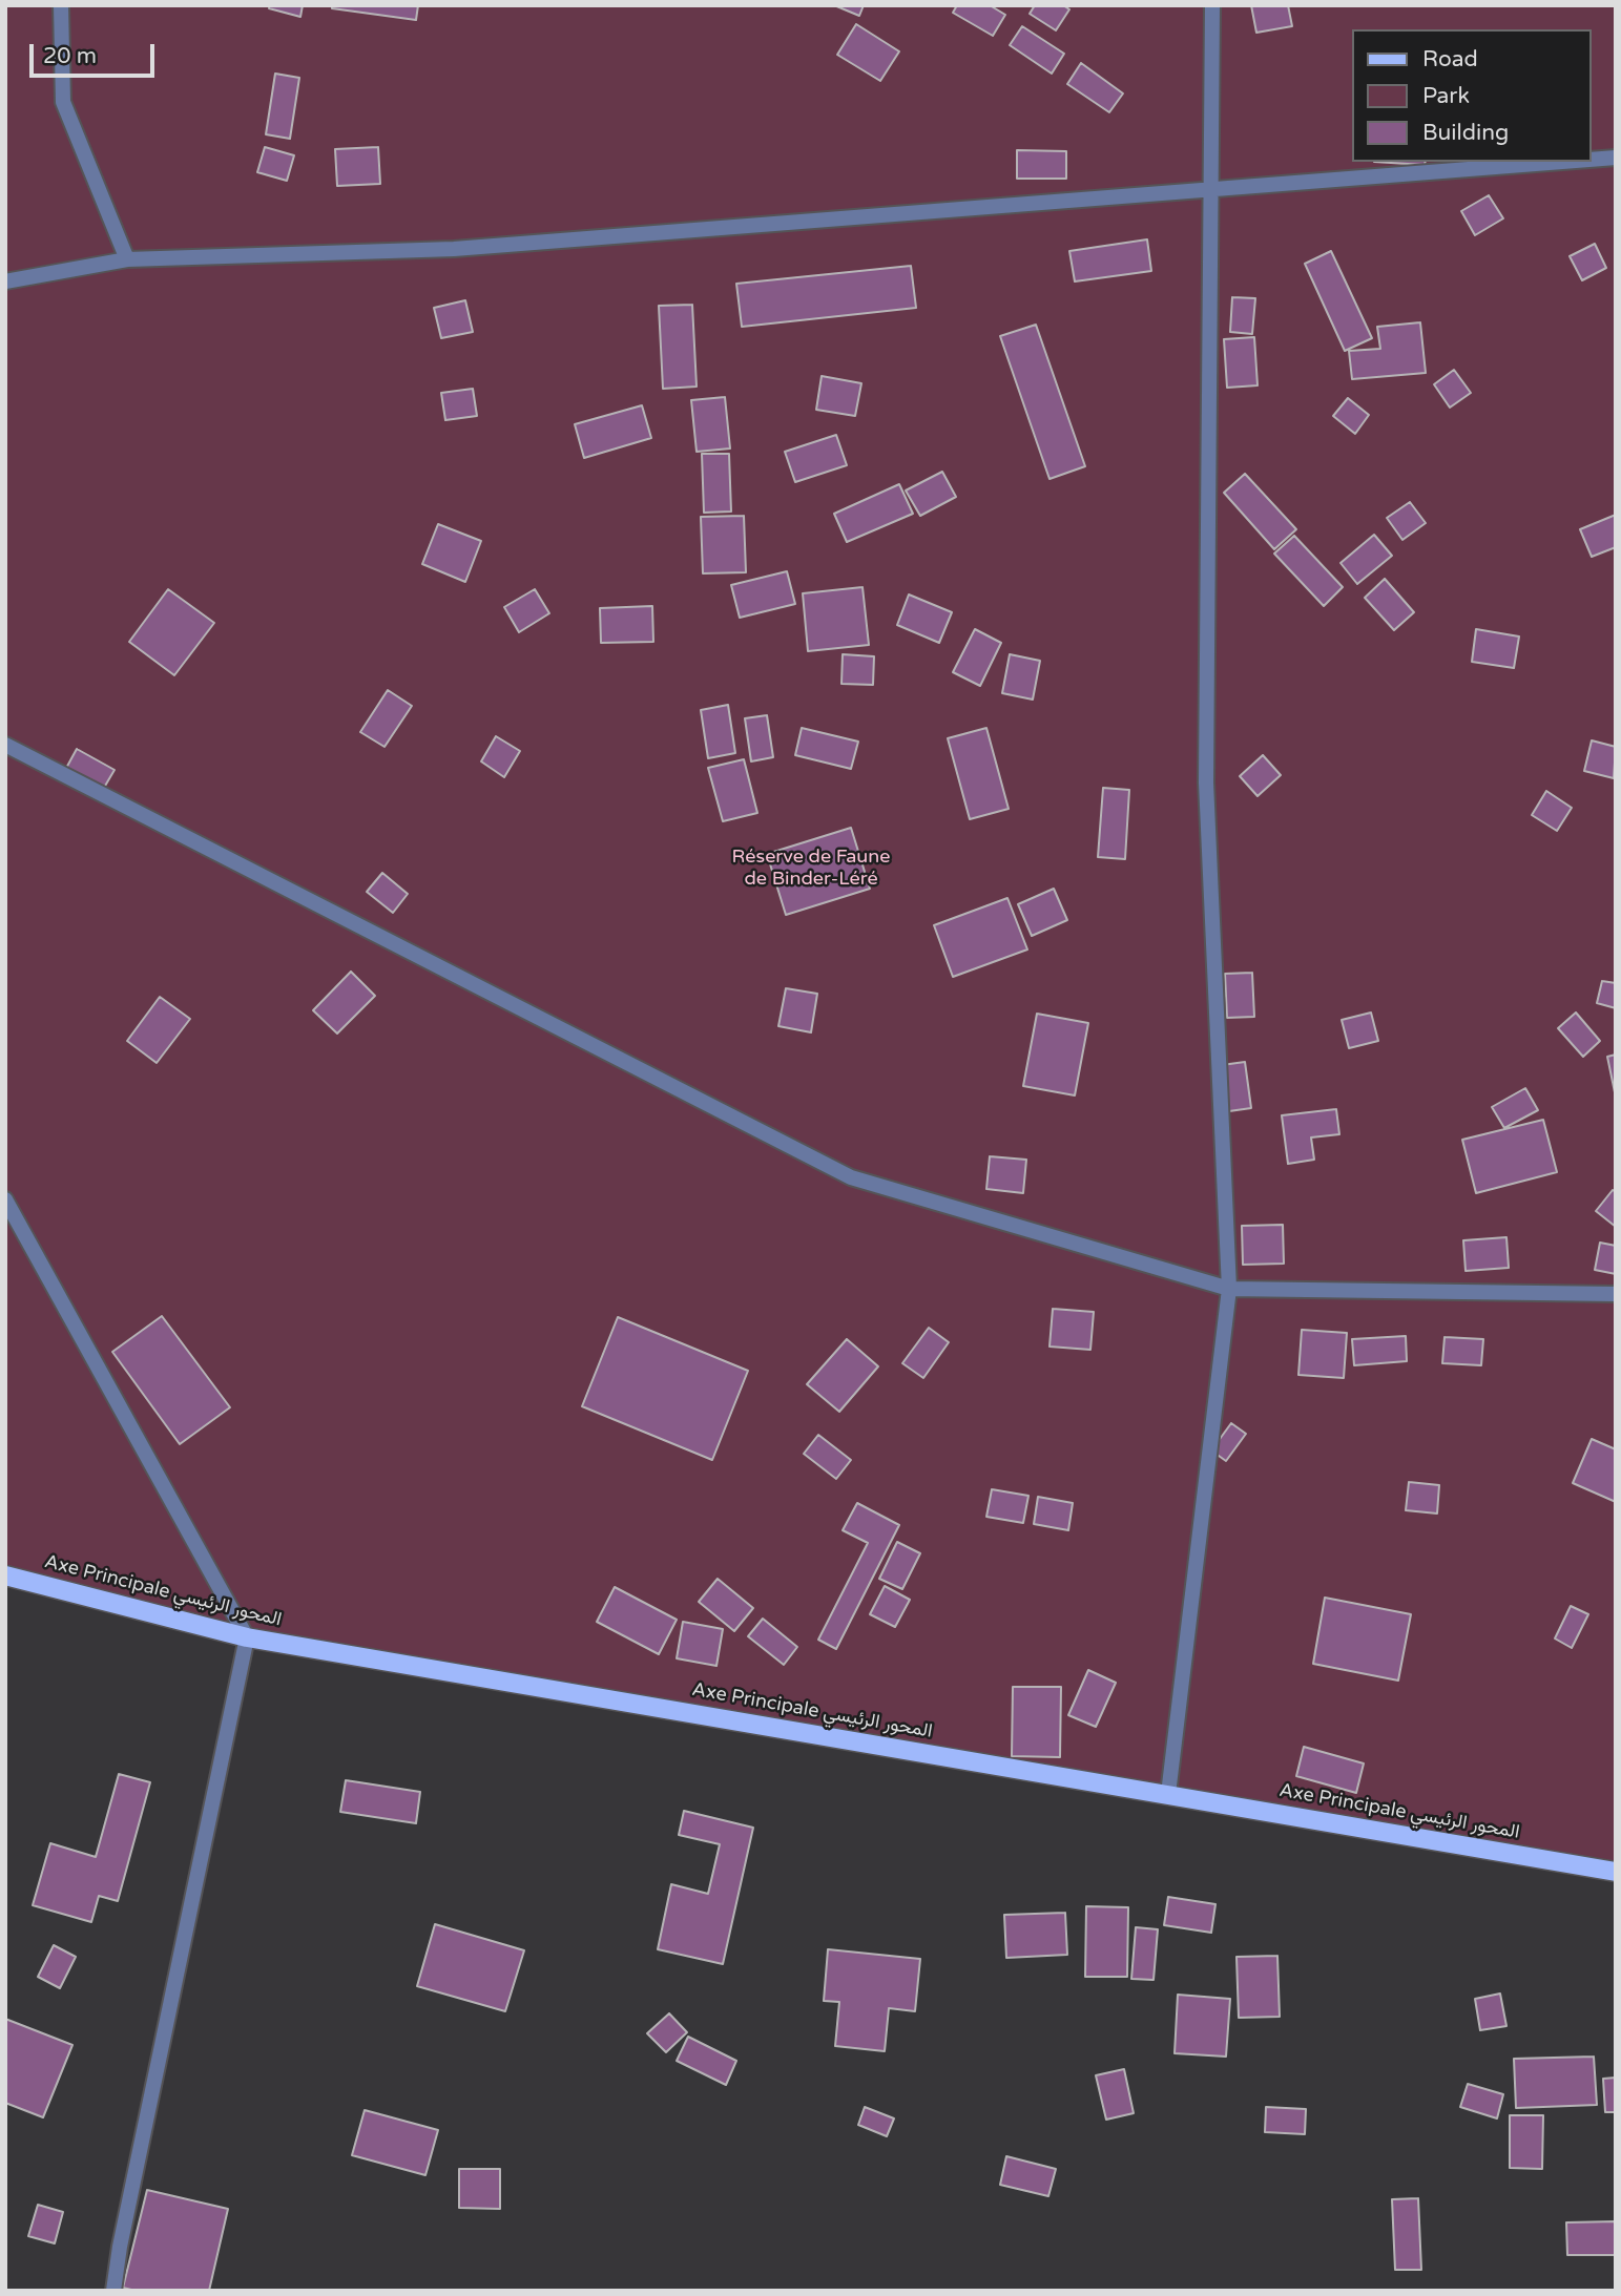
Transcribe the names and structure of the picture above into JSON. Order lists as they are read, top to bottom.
{
  "streets": {
    "main road": ["Axe Principale المحور الرئيسي"]
  },
  "parks": ["Réserve de Faune de Binder-Léré"],
  "legend": ["Road", "Park", "Building"],
  "scale_bar": "20 m"
}
